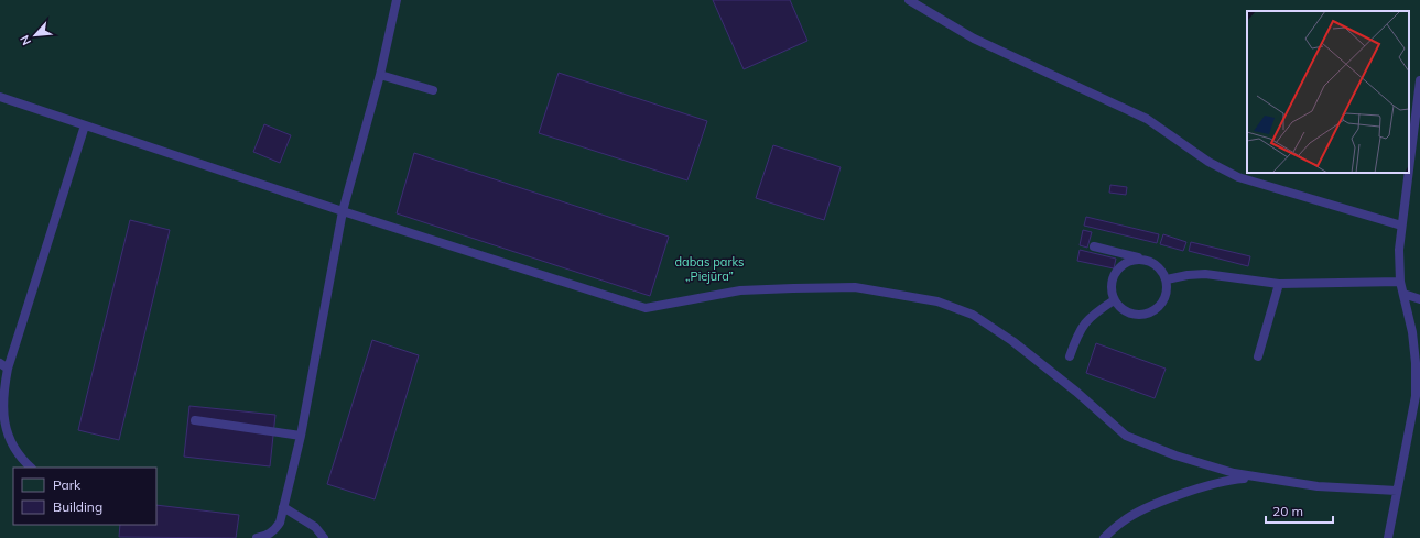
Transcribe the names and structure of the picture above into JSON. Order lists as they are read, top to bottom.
{
  "parks": ["dabas parks „Piejūra”"],
  "legend": ["Park", "Building"],
  "scale_bar": "20 m",
  "north": "bottom left"
}
